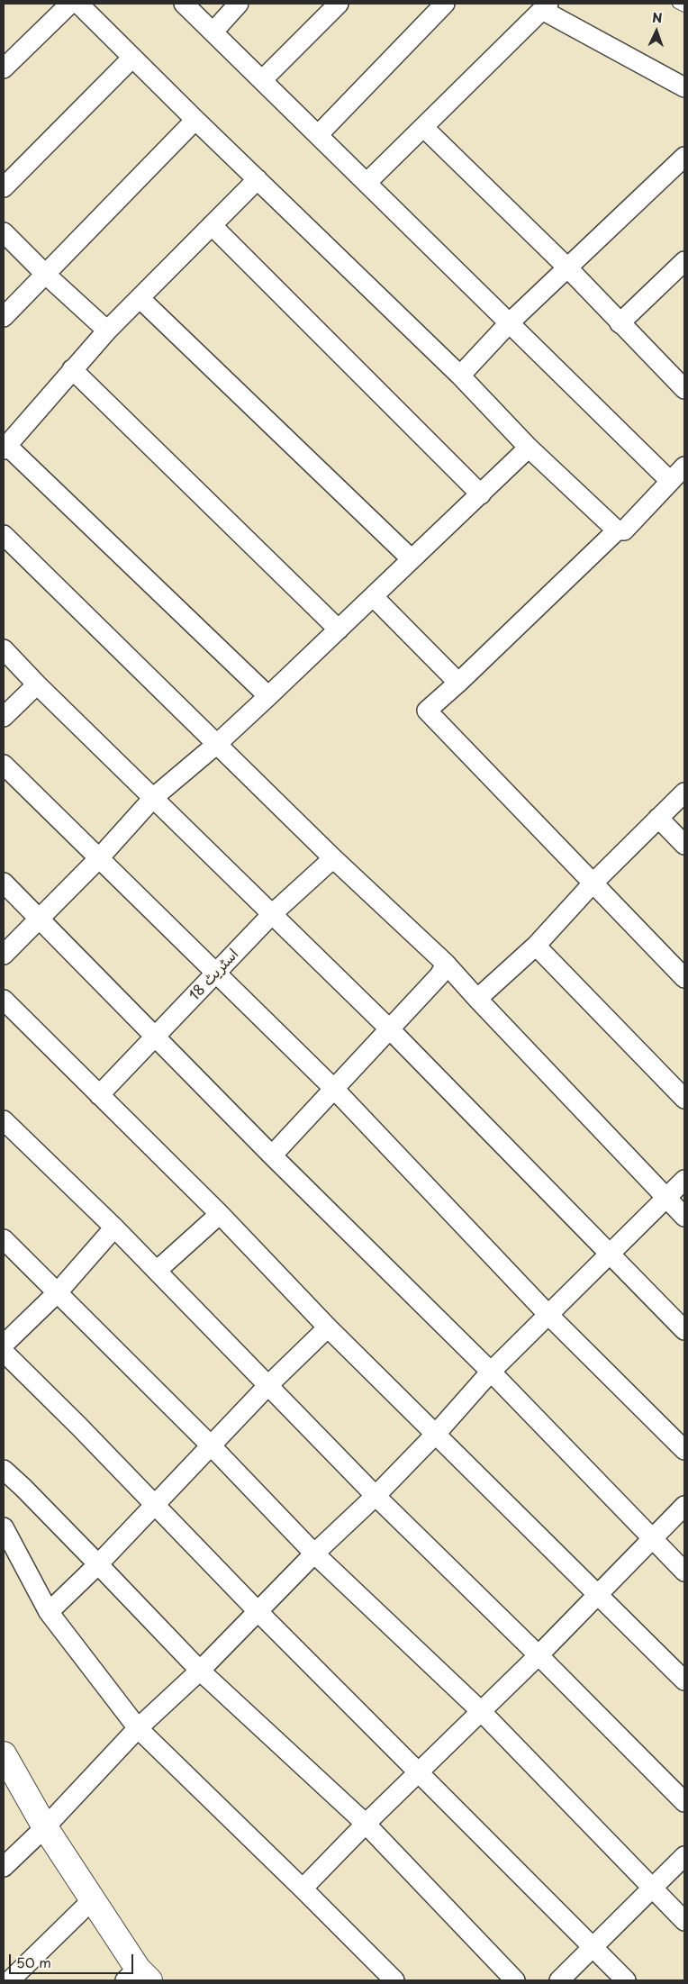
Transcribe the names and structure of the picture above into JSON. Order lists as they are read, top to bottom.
{
  "streets": {
    "street": ["اسٹریٹ 18"]
  },
  "scale_bar": "50 m",
  "north": "top"
}
